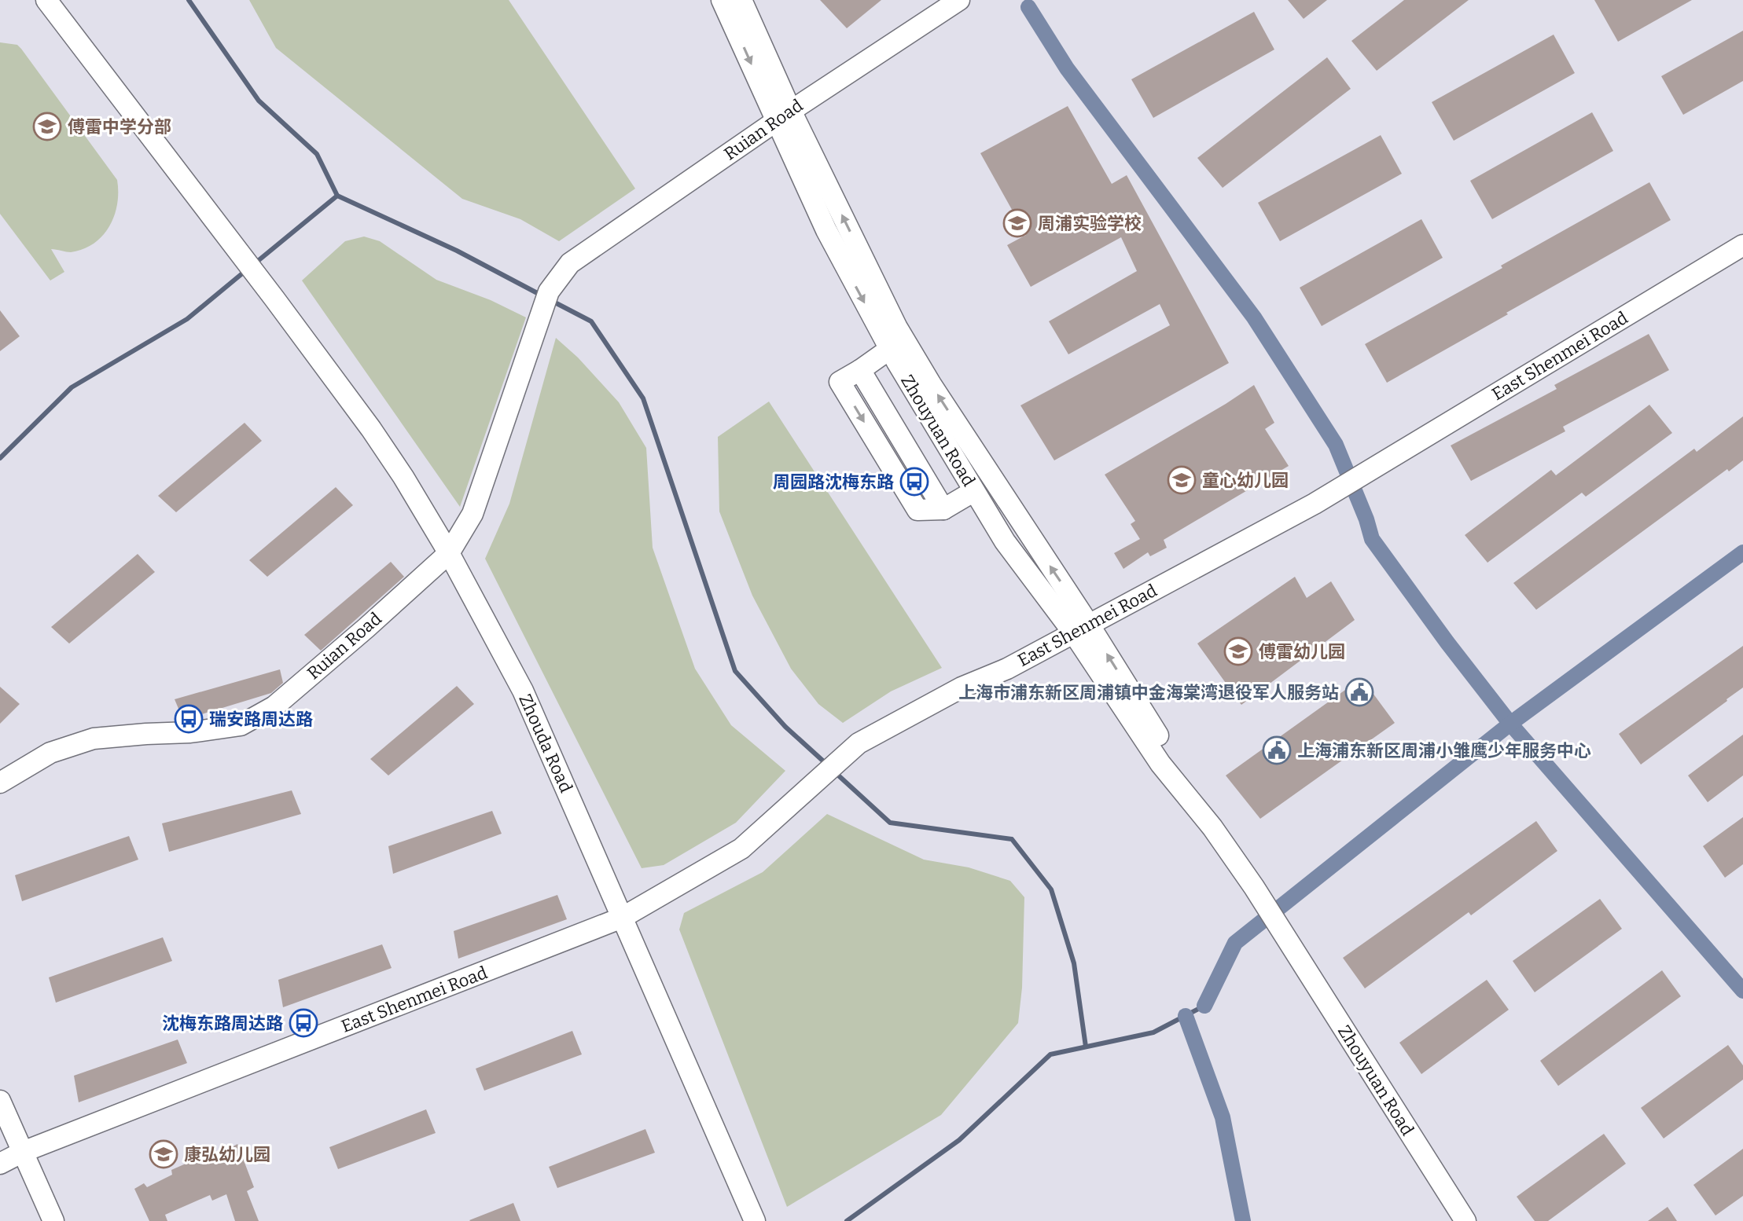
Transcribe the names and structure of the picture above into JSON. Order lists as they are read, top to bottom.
{
  "streets": {
    "street": [
      "Ruian Road",
      "East Shenmei Road",
      "Zhouyuan Road",
      "Zhouda Road"
    ]
  },
  "crossings": [
    ["Ruian Road", "Zhouyuan Road"],
    ["Ruian Road", "Zhouda Road"],
    ["East Shenmei Road", "Zhouyuan Road"],
    ["East Shenmei Road", "Zhouda Road"]
  ],
  "places": {
    "school or university": [
      "傅雷中学分部",
      "周浦实验学校",
      "童心幼儿园",
      "傅雷幼儿园",
      "康弘幼儿园"
    ],
    "bus stop": ["周园路沈梅东路", "瑞安路周达路", "沈梅东路周达路"],
    "public building": ["上海市浦东新区周浦镇中金海棠湾退役军人服务站", "上海浦东新区周浦小雏鹰少年服务中心"]
  }
}
